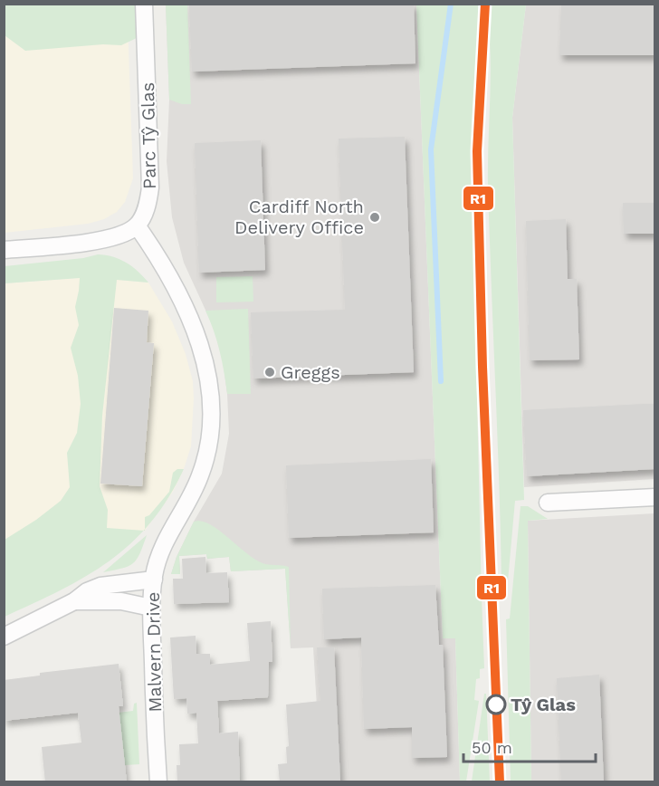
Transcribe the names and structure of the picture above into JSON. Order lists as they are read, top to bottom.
{
  "streets": {
    "street": ["Parc Tŷ Glas", "Malvern Drive"]
  },
  "crossings": [
    ["Parc Tŷ Glas", "Malvern Drive"]
  ],
  "places": ["Cardiff North Delivery Office", "Greggs", "Tŷ Glas"],
  "lines": ["transit line R1"],
  "scale_bar": "50 m"
}
